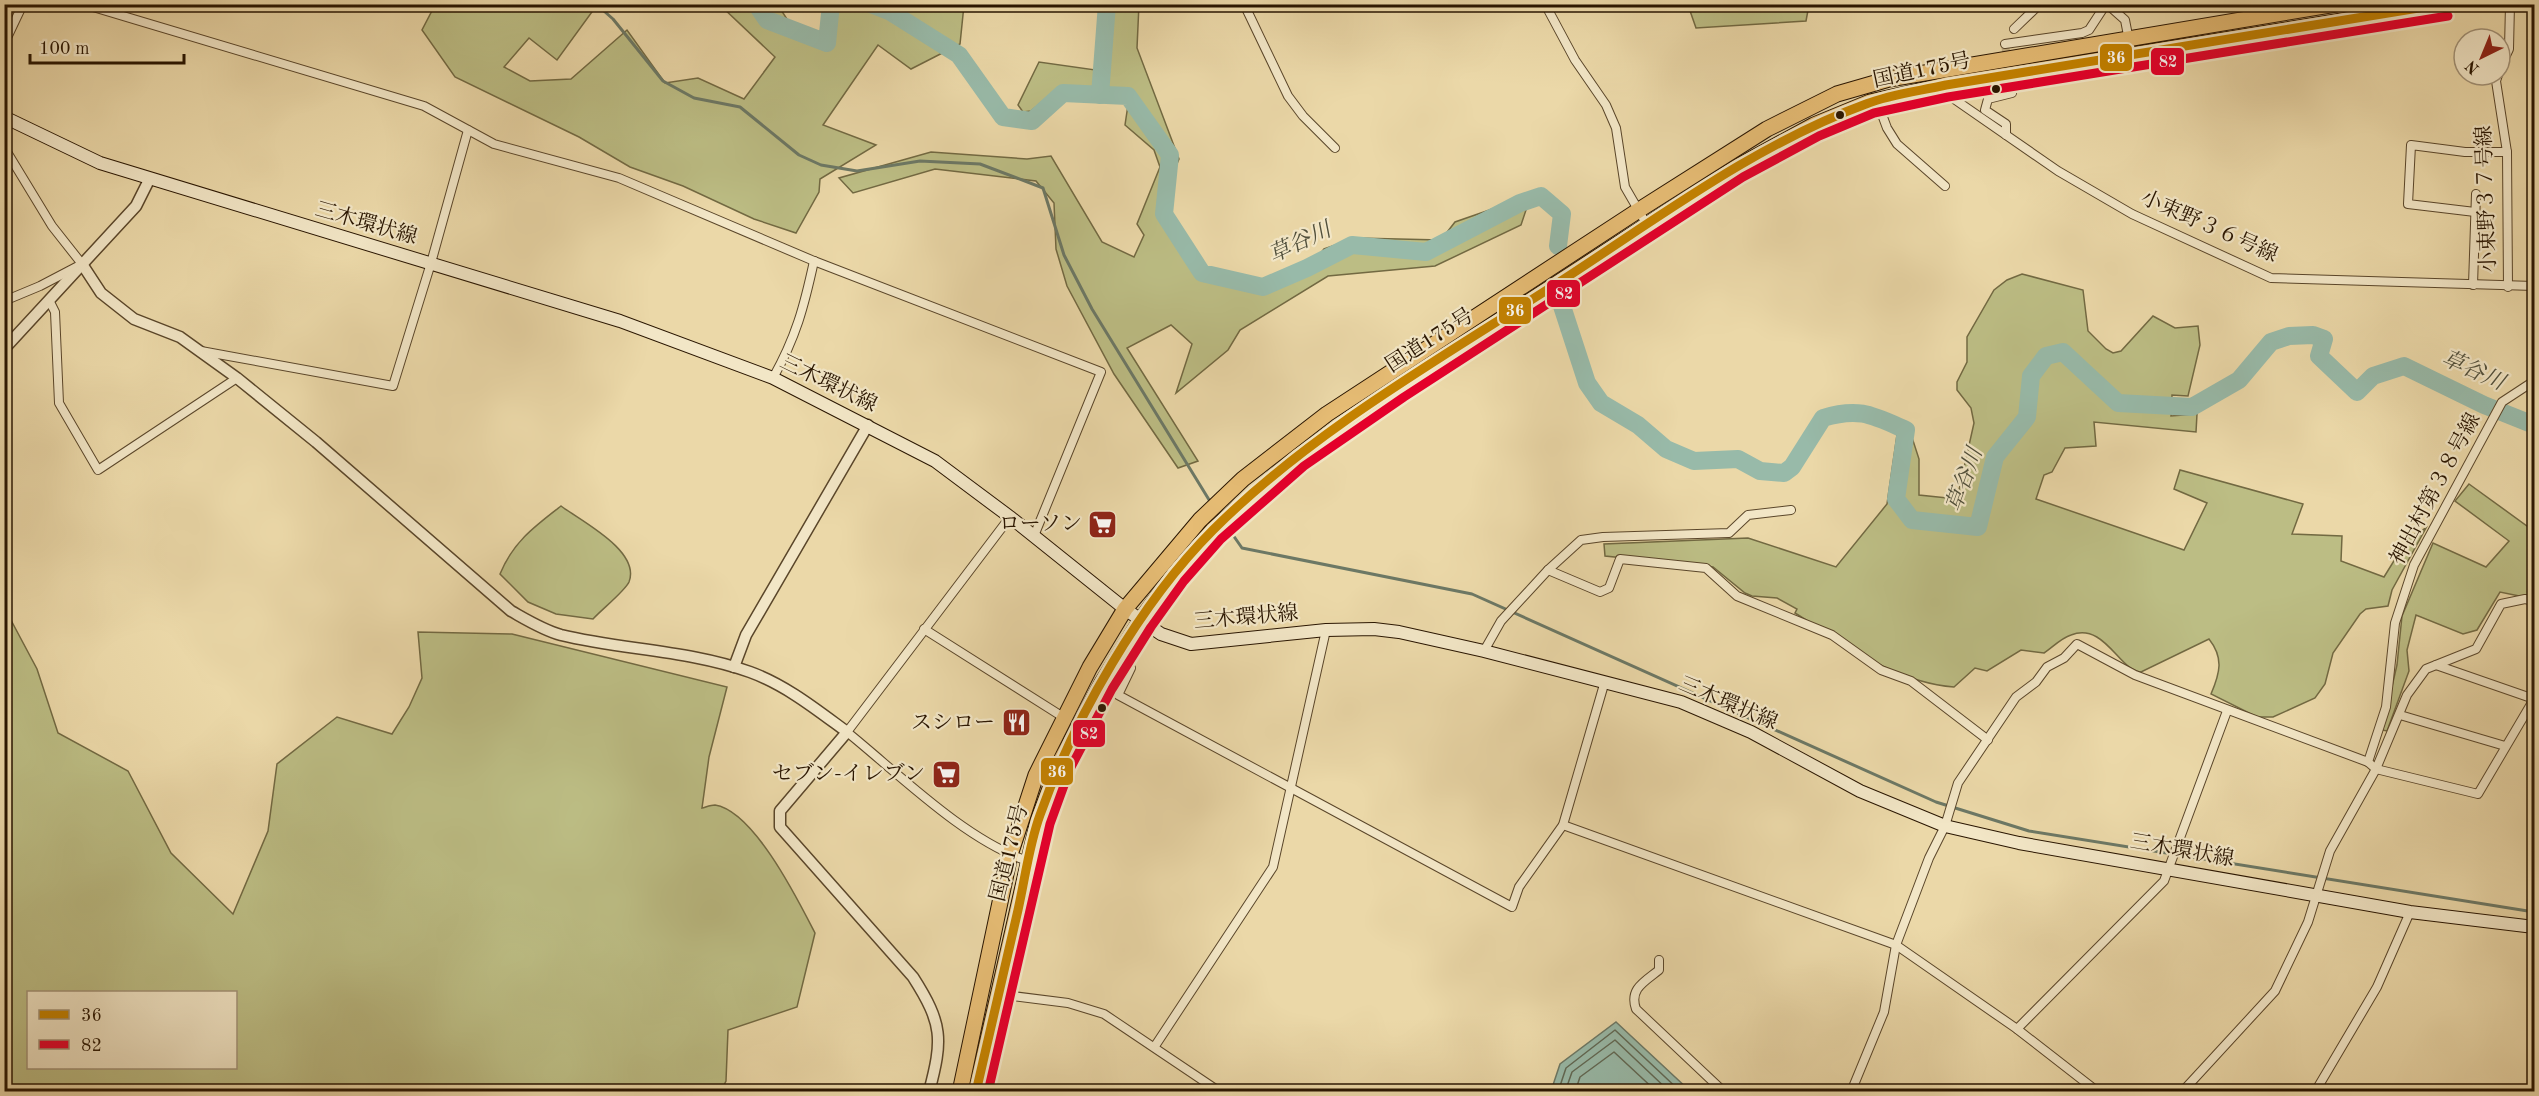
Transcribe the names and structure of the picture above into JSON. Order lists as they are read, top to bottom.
{
  "streets": {
    "highway": ["国道175号"],
    "main road": ["三木環状線"],
    "street": ["小束野３７号線", "小束野３６号線", "神出村第３８号線"]
  },
  "crossings": [
    ["国道175号", "三木環状線"],
    ["国道175号", "小束野３６号線"],
    ["小束野３７号線", "小束野３６号線"]
  ],
  "water": ["草谷川"],
  "places": {
    "supermarket": ["ローソン", "セブン-イレブン"],
    "restaurant": ["スシロー"]
  },
  "lines": ["transit line 36", "transit line 82"],
  "legend": ["36", "82"],
  "scale_bar": "100 m",
  "north": "bottom left"
}
